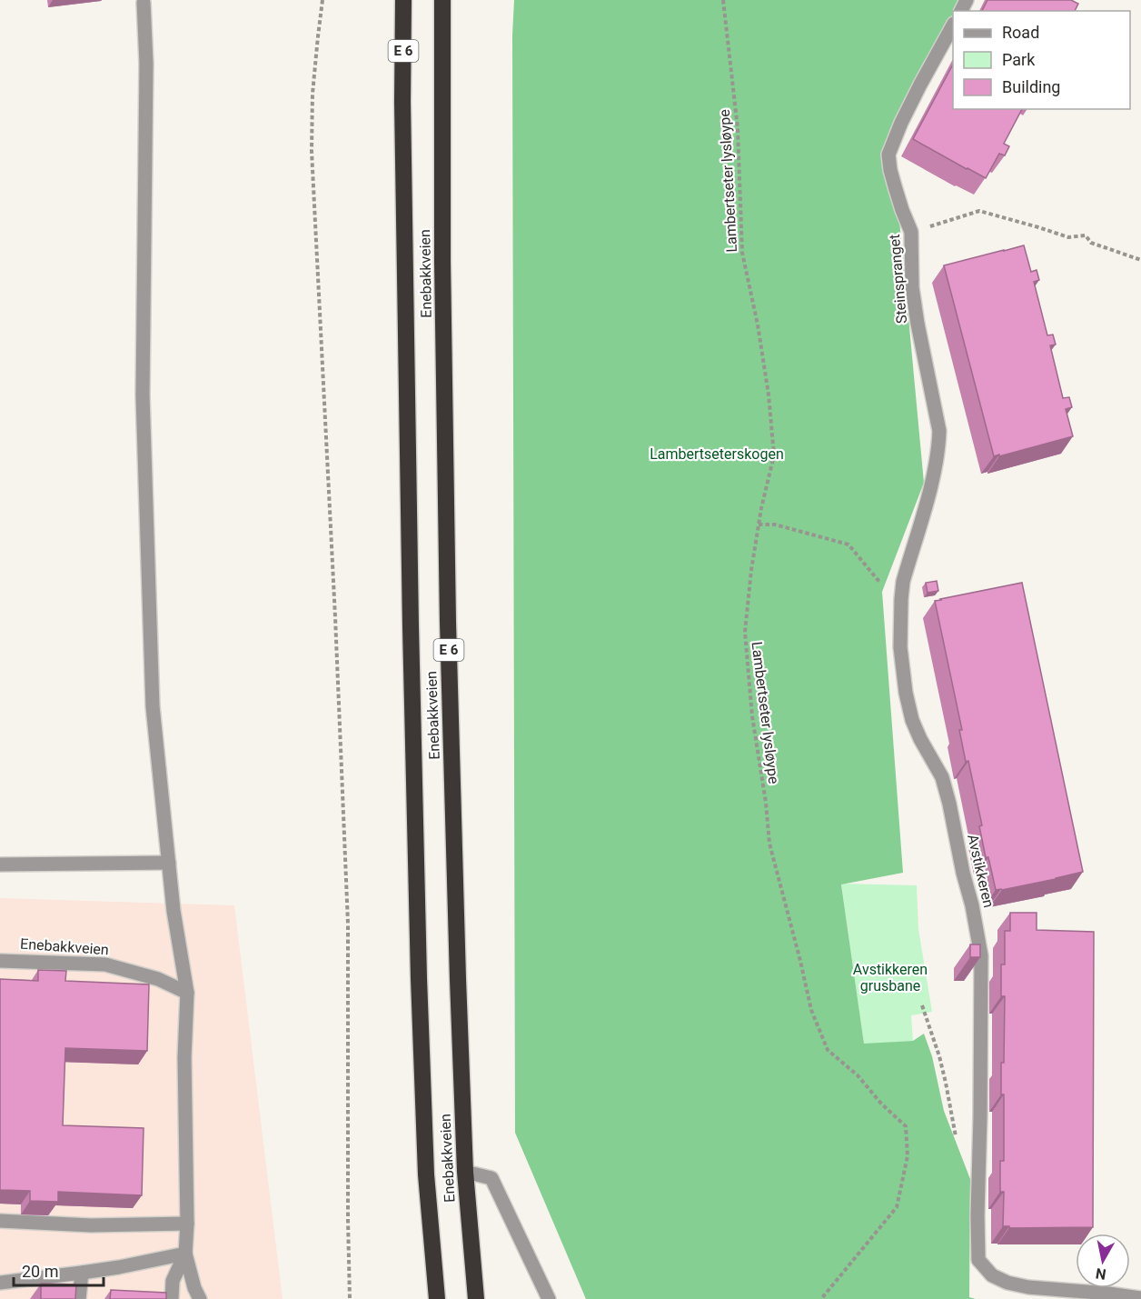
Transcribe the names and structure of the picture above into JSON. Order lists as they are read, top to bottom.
{
  "streets": {
    "highway": ["E 6", "Enebakkveien"],
    "street": ["Steinspranget", "Avstikkeren"],
    "path": ["Lambertseter lysløype"]
  },
  "crossings": [
    ["Steinspranget", "Avstikkeren"]
  ],
  "parks": ["Lambertseterskogen", "Avstikkeren grusbane"],
  "legend": ["Road", "Park", "Building"],
  "scale_bar": "20 m",
  "north": "bottom"
}
